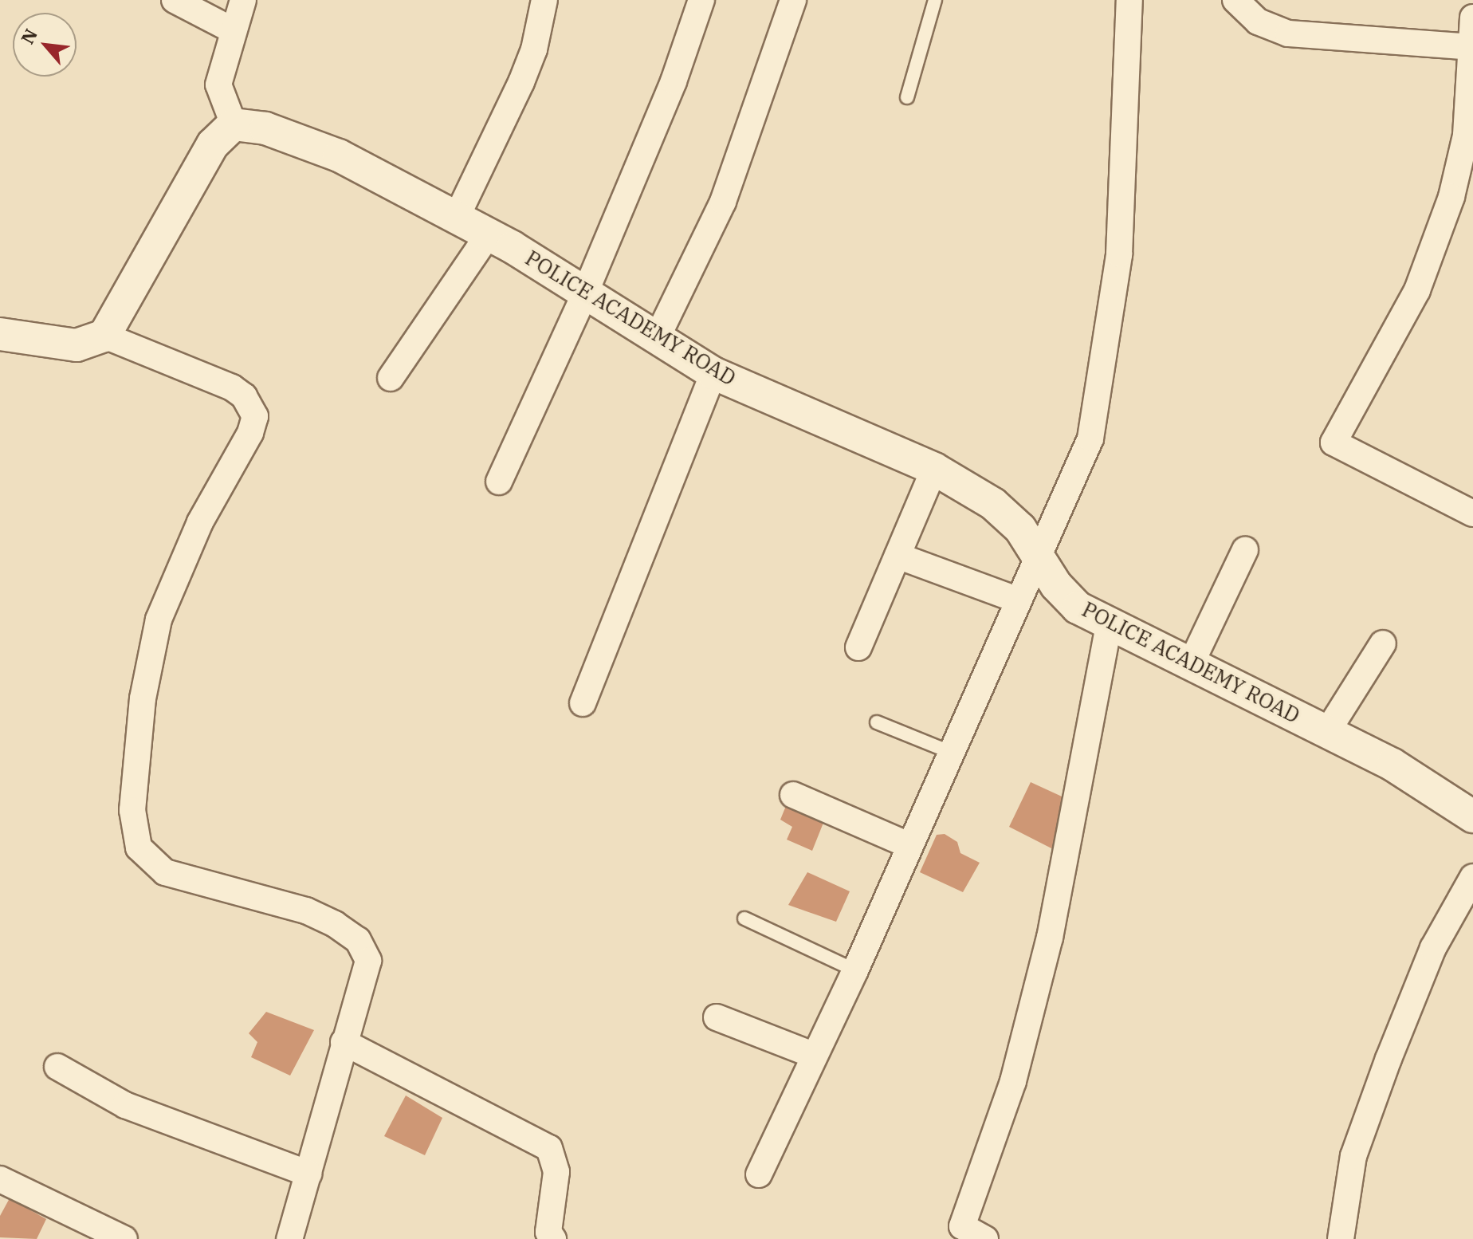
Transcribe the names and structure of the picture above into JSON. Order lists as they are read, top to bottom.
{
  "streets": {
    "street": ["POLICE ACADEMY ROAD"]
  },
  "north": "top left"
}
